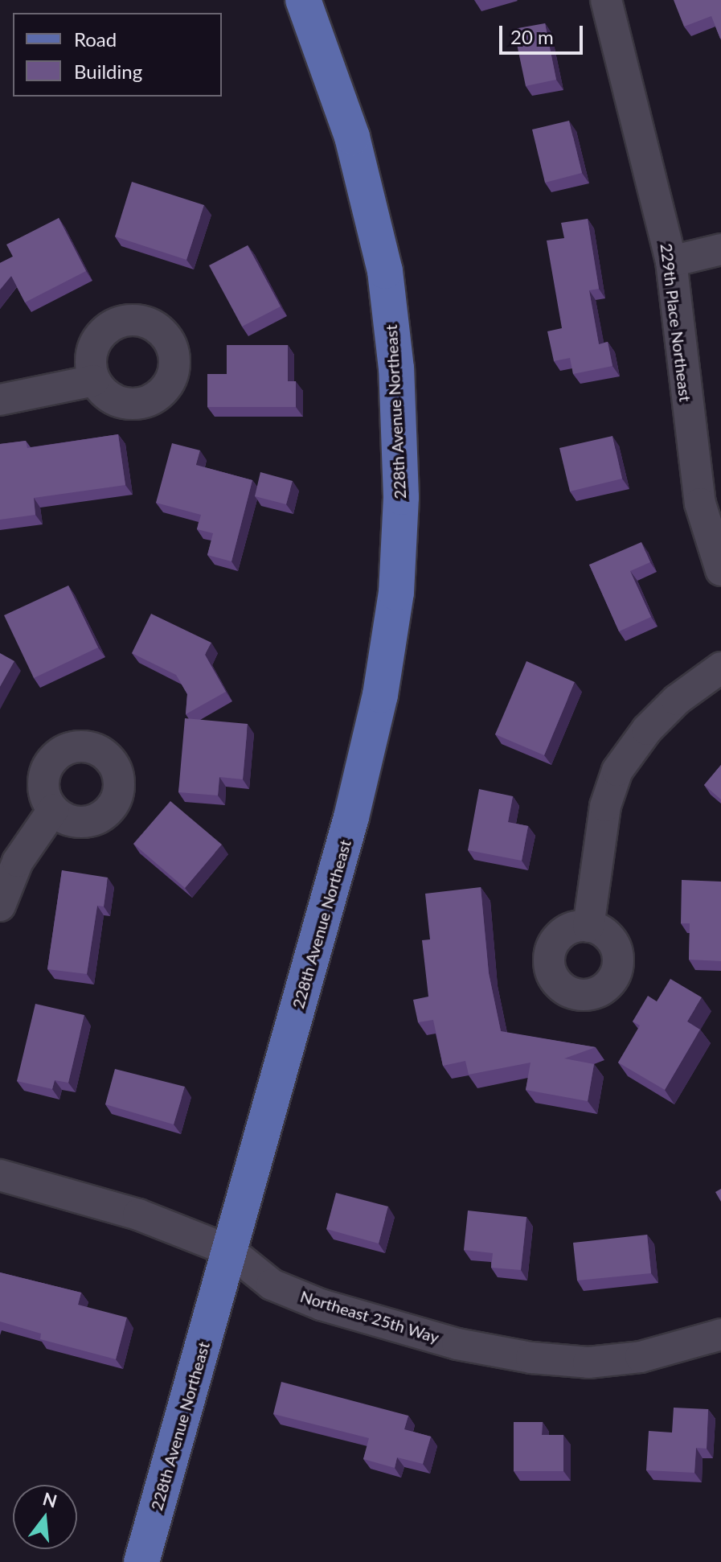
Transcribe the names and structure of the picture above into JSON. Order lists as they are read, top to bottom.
{
  "streets": {
    "main road": ["228th Avenue Northeast"],
    "street": ["229th Place Northeast", "Northeast 25th Way"]
  },
  "crossings": [
    ["228th Avenue Northeast", "Northeast 25th Way"]
  ],
  "legend": ["Road", "Building"],
  "scale_bar": "20 m",
  "north": "top"
}
